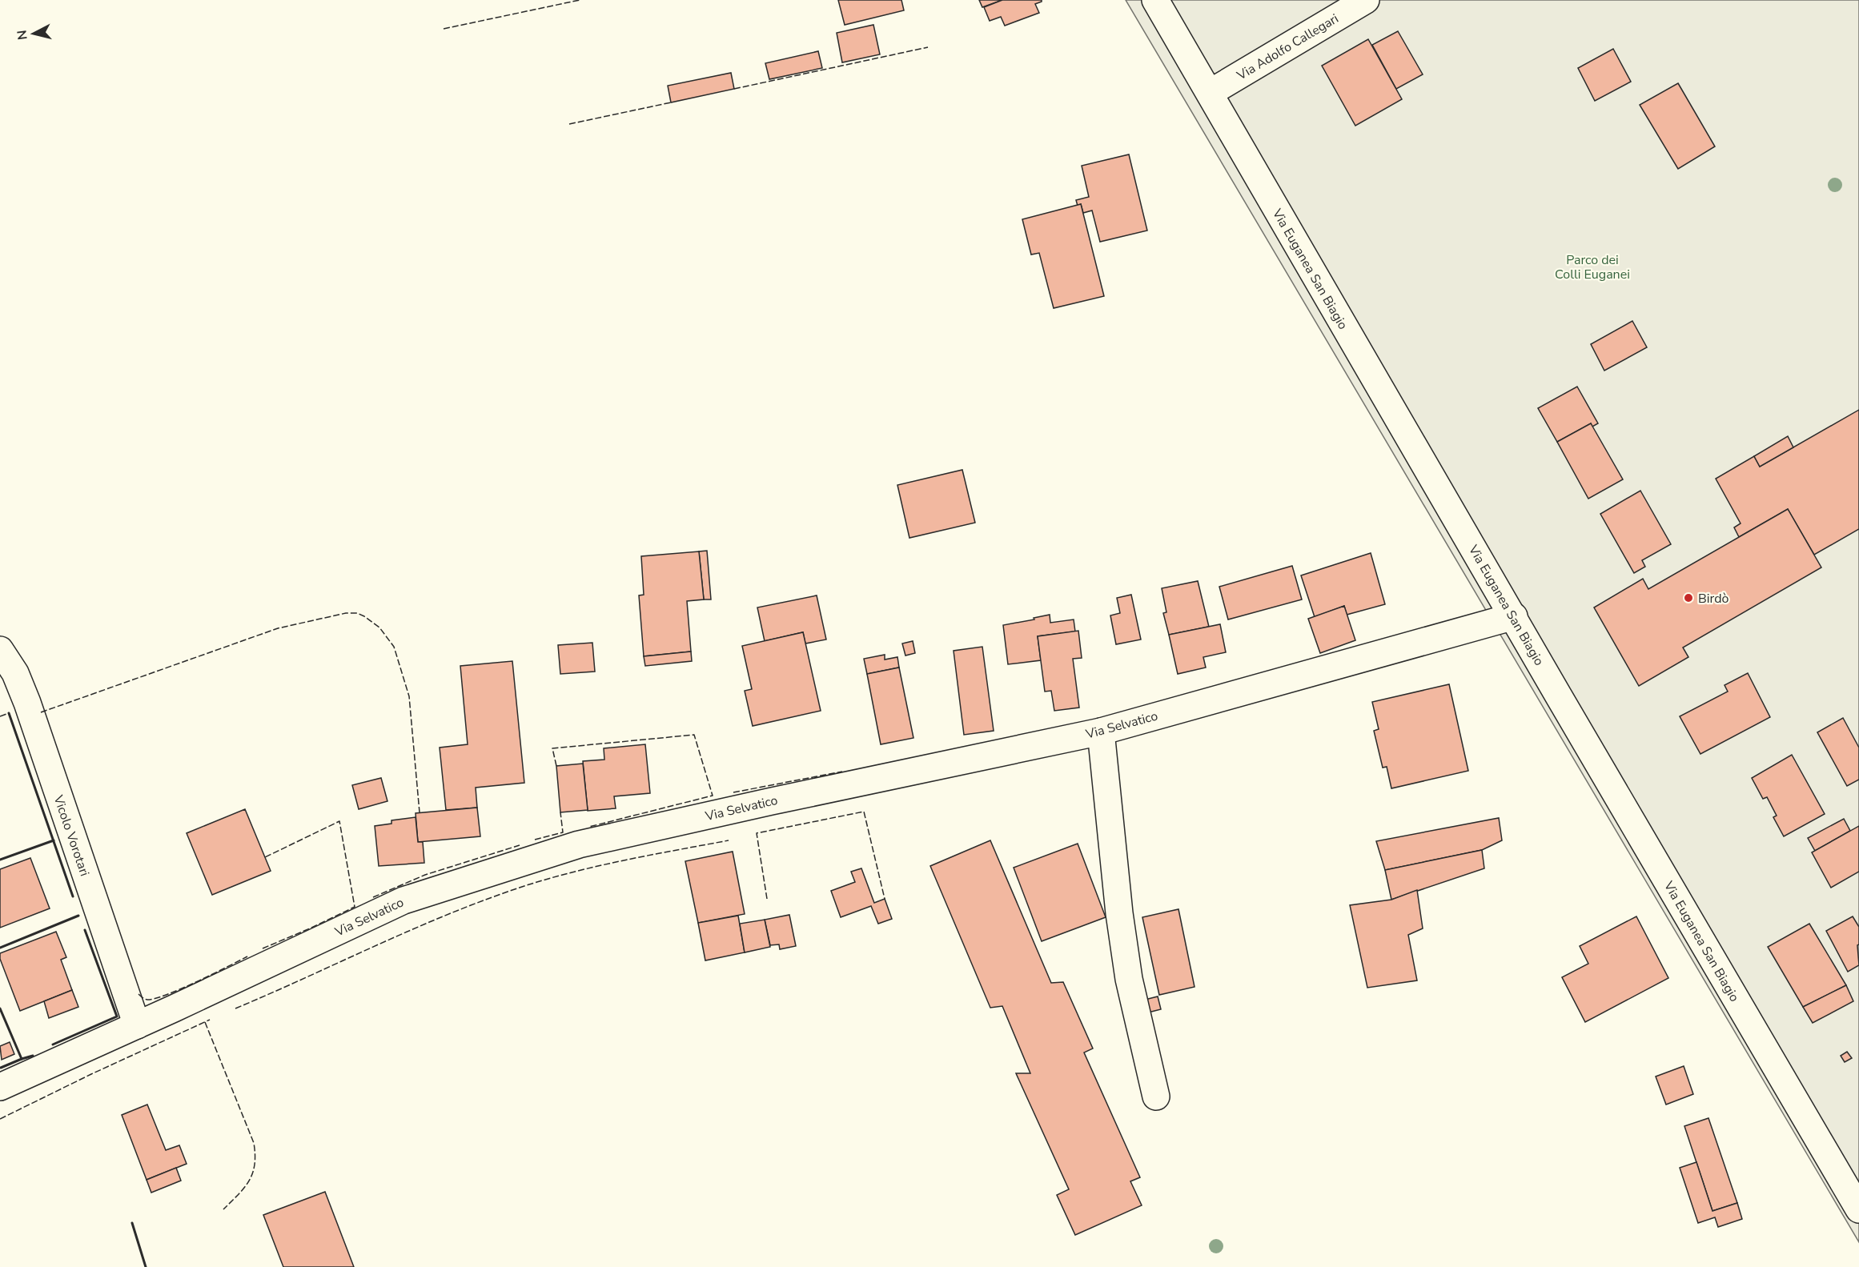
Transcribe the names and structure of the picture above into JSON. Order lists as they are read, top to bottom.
{
  "streets": {
    "street": [
      "Via Adolfo Callegari",
      "Via Euganea San Biagio",
      "Via Selvatico",
      "Vicolo Vorotari"
    ]
  },
  "crossings": [
    ["Via Adolfo Callegari", "Via Euganea San Biagio"],
    ["Via Euganea San Biagio", "Via Selvatico"],
    ["Via Selvatico", "Vicolo Vorotari"]
  ],
  "parks": ["Parco dei Colli Euganei"],
  "places": ["Birdò"],
  "north": "left"
}
